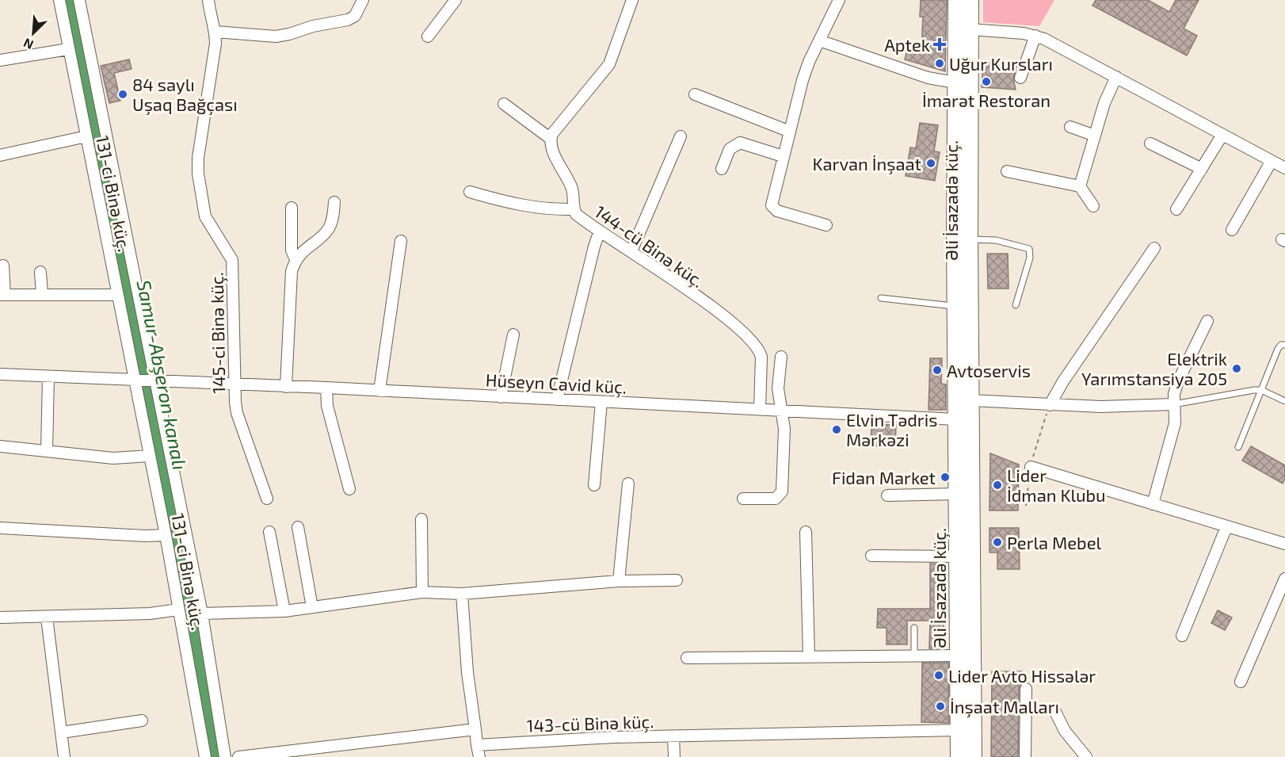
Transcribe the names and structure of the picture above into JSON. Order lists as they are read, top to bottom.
{
  "streets": {
    "main road": ["Əli İsazadə küç."],
    "street": [
      "131-ci Binə küç.",
      "144-cü Binə küç.",
      "145-ci Binə küç.",
      "Hüseyn Cavid küç.",
      "143-cü Binə küç."
    ]
  },
  "crossings": [
    ["131-ci Binə küç.", "Hüseyn Cavid küç."],
    ["Əli İsazadə küç.", "Hüseyn Cavid küç."],
    ["Əli İsazadə küç.", "143-cü Binə küç."],
    ["144-cü Binə küç.", "Hüseyn Cavid küç."],
    ["145-ci Binə küç.", "Hüseyn Cavid küç."]
  ],
  "water": ["Samur-Abşeron kanalı"],
  "places": {
    "health": ["Aptek"],
    "other": [
      "Uğur Kursları",
      "İmarət Restoran",
      "84 saylı Uşaq Bağçası",
      "Karvan İnşaat",
      "Elektrik Yarımstansiya 205",
      "Avtoservis",
      "Elvin Tədris Mərkəzi",
      "Fidan Market",
      "Lider İdman Klubu",
      "Perla Mebel",
      "Lider Avto Hissələr",
      "İnşaat Malları"
    ]
  },
  "north": "bottom left"
}
